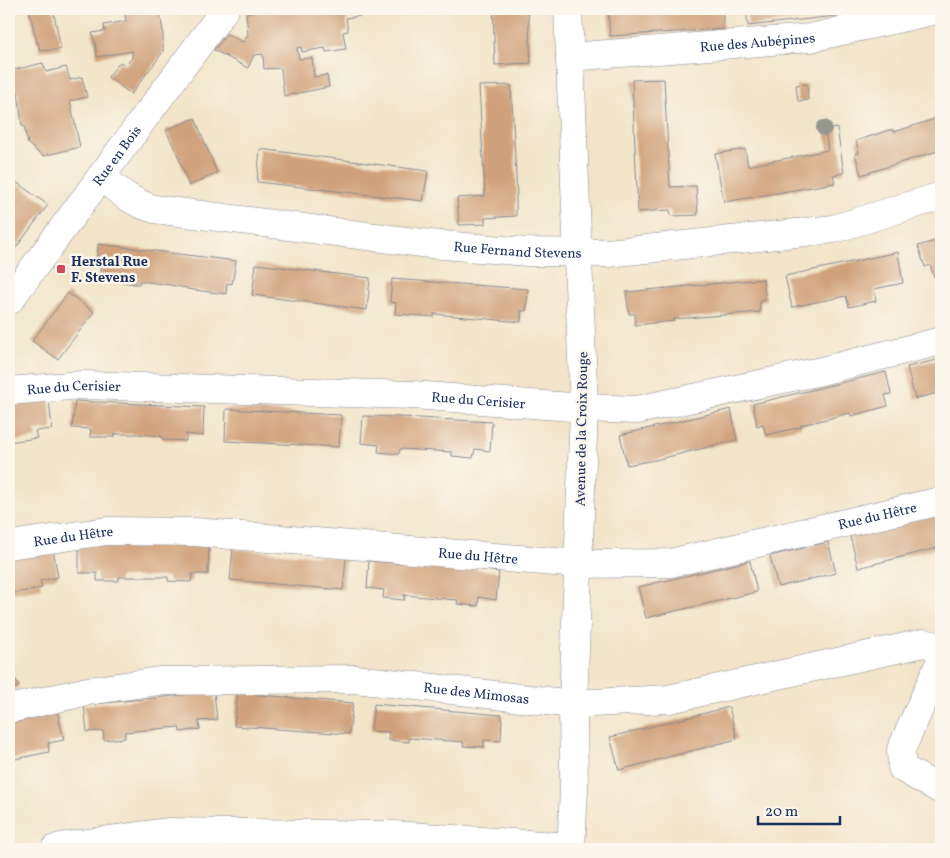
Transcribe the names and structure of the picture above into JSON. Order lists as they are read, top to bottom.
{
  "streets": {
    "street": [
      "Rue des Aubépines",
      "Rue en Bois",
      "Rue Fernand Stevens",
      "Rue du Cerisier",
      "Avenue de la Croix Rouge",
      "Rue du Hêtre",
      "Rue des Mimosas"
    ]
  },
  "crossings": [
    ["Rue des Aubépines", "Avenue de la Croix Rouge"],
    ["Rue en Bois", "Rue Fernand Stevens"],
    ["Rue Fernand Stevens", "Avenue de la Croix Rouge"],
    ["Rue du Cerisier", "Avenue de la Croix Rouge"],
    ["Avenue de la Croix Rouge", "Rue du Hêtre"],
    ["Avenue de la Croix Rouge", "Rue des Mimosas"]
  ],
  "places": {
    "transit": ["Herstal Rue F. Stevens"]
  },
  "scale_bar": "20 m"
}
